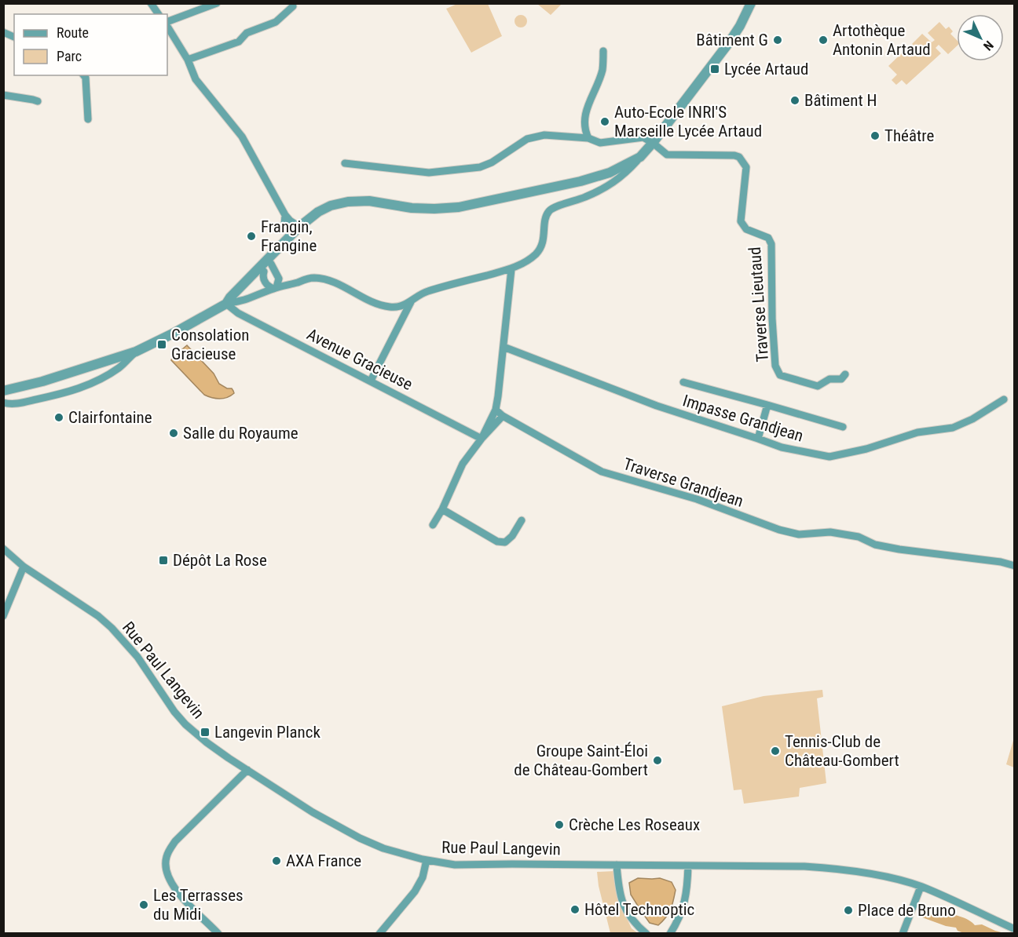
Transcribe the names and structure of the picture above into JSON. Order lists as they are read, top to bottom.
{
  "streets": {
    "street": [
      "Traverse Lieutaud",
      "Avenue Gracieuse",
      "Impasse Grandjean",
      "Traverse Grandjean",
      "Rue Paul Langevin"
    ]
  },
  "places": {
    "other": [
      "Bâtiment G",
      "Artothèque Antonin Artaud",
      "Bâtiment H",
      "Auto-Ecole INRI'S Marseille Lycée Artaud",
      "Théâtre",
      "Frangin, Frangine",
      "Clairfontaine",
      "Salle du Royaume",
      "Tennis-Club de Château-Gombert",
      "Groupe Saint-Éloi de Château-Gombert",
      "Crèche Les Roseaux",
      "AXA France",
      "Les Terrasses du Midi",
      "Hôtel Technoptic",
      "Place de Bruno"
    ],
    "transit": [
      "Lycée Artaud",
      "Consolation Gracieuse",
      "Dépôt La Rose",
      "Langevin Planck"
    ]
  },
  "legend": ["Route", "Parc"],
  "north": "bottom right"
}
